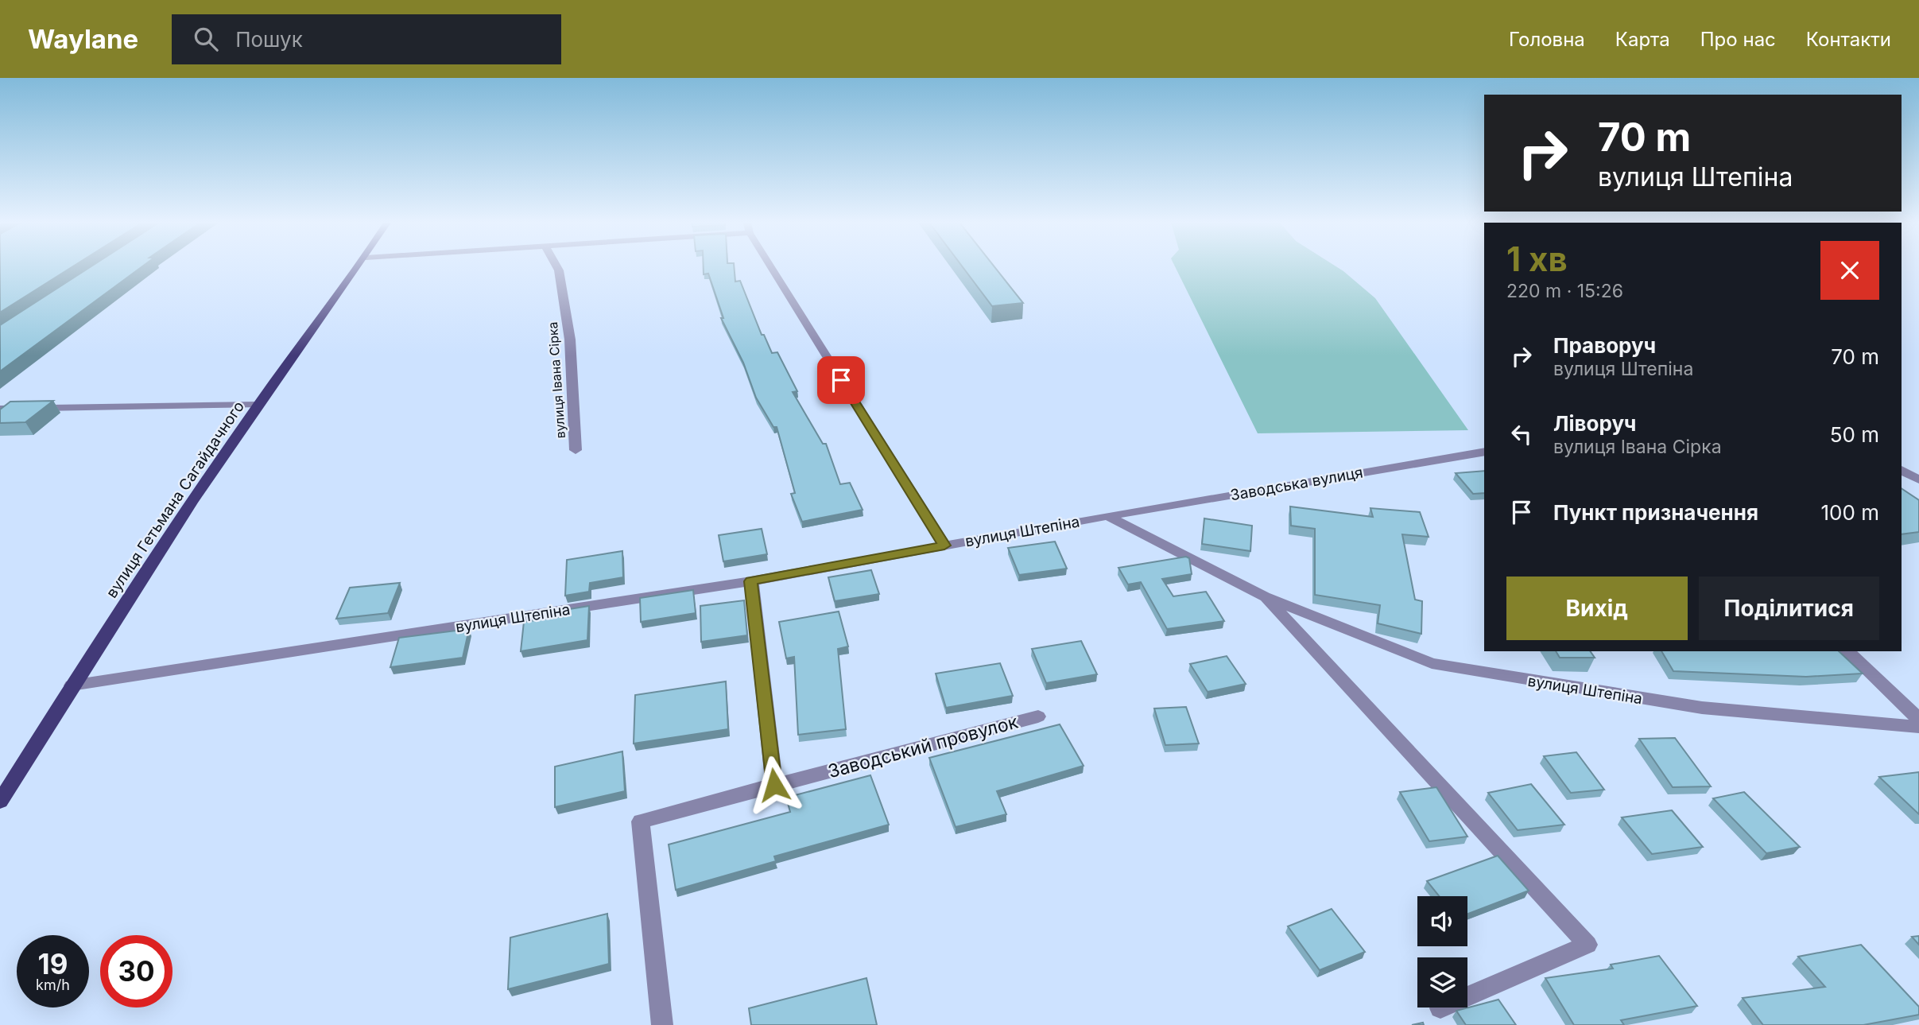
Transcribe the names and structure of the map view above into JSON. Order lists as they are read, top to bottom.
{
  "streets": {
    "main road": ["вулиця Гетьмана Сагайдачного"],
    "street": [
      "вулиця Івана Сірка",
      "Заводська вулиця",
      "вулиця Штепіна",
      "Заводський провулок"
    ]
  },
  "crossings": [
    ["Заводська вулиця", "вулиця Штепіна"],
    ["вулиця Гетьмана Сагайдачного", "вулиця Штепіна"]
  ],
  "page": {
    "header": "Waylane",
    "search": "Пошук",
    "nav": [
      "Головна",
      "Карта",
      "Про нас",
      "Контакти"
    ],
    "turn": ["70 m", "вулиця Штепіна"],
    "heading": ["1 хв", "220 m · 15:26"],
    "list": [
      {
        "name": "Праворуч",
        "note": "вулиця Штепіна",
        "value": "70 m"
      },
      {
        "name": "Ліворуч",
        "note": "вулиця Івана Сірка",
        "value": "50 m"
      },
      {
        "name": "Пункт призначення",
        "value": "100 m"
      }
    ],
    "buttons": ["Вихід", "Поділитися"],
    "speed": "19 km/h",
    "limit": "30"
  }
}
